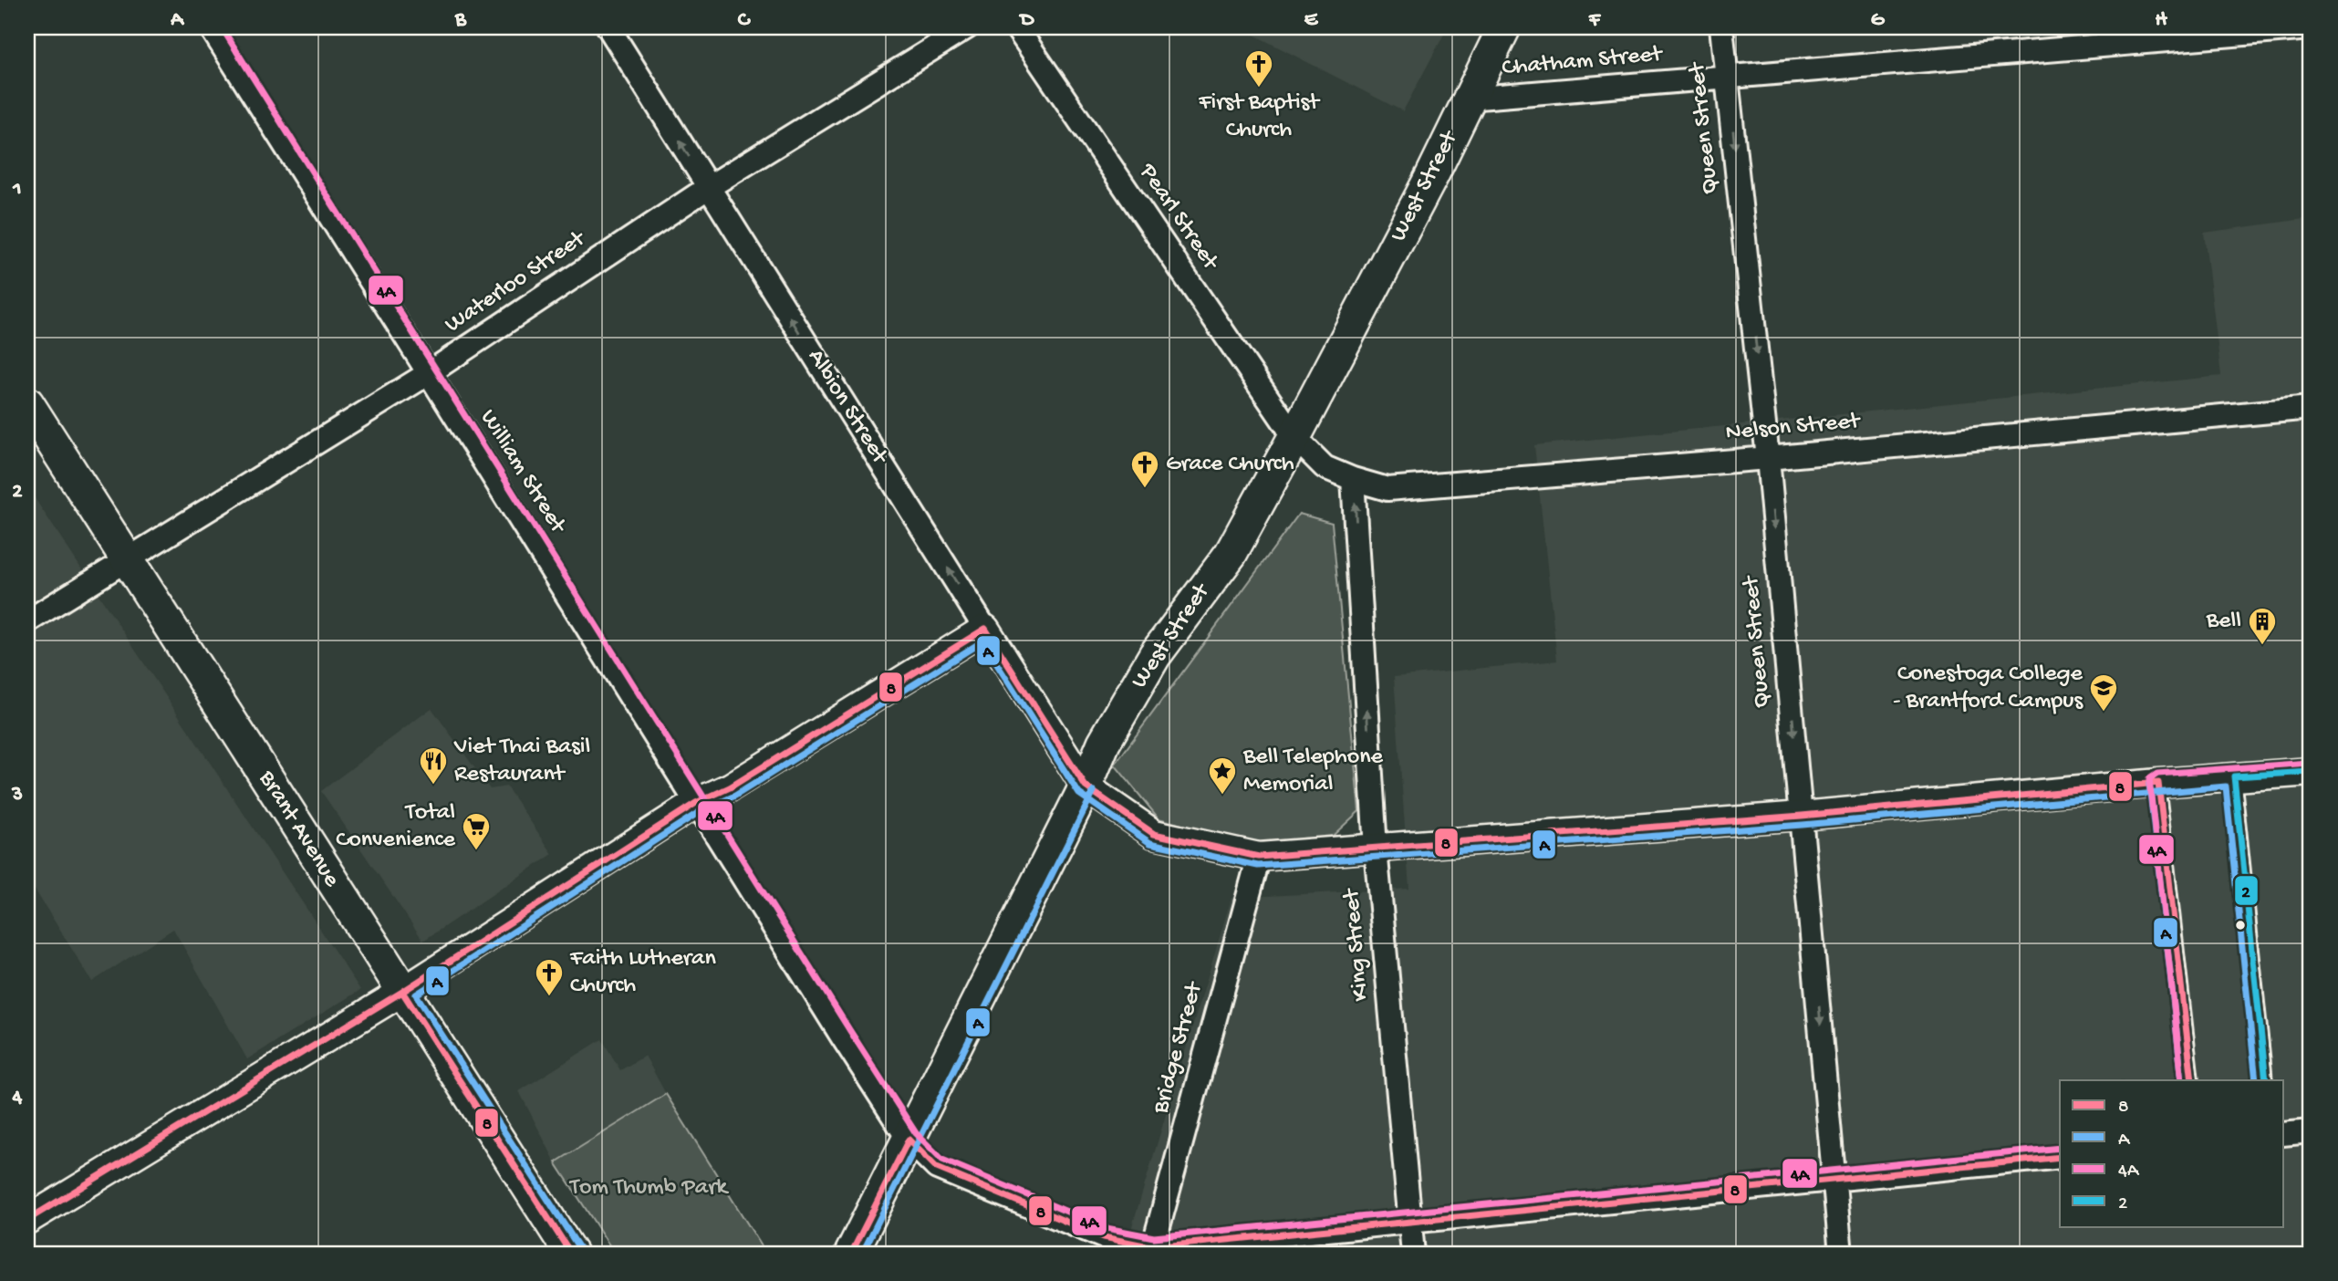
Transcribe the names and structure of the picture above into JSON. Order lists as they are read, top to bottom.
{
  "streets": {
    "main road": ["West Street", "Brant Avenue"],
    "street": [
      "Chatham Street",
      "Queen Street",
      "Pearl Street",
      "Waterloo Street",
      "Albion Street",
      "Nelson Street",
      "William Street",
      "King Street",
      "Bridge Street"
    ]
  },
  "crossings": [
    ["Chatham Street", "Queen Street"],
    ["Chatham Street", "West Street"],
    ["Queen Street", "Nelson Street"],
    ["Queen Street", "William Street"],
    ["West Street", "Pearl Street"],
    ["West Street", "Albion Street"],
    ["West Street", "Nelson Street"],
    ["West Street", "William Street"],
    ["Pearl Street", "Nelson Street"],
    ["Waterloo Street", "Albion Street"],
    ["Waterloo Street", "William Street"],
    ["Waterloo Street", "Brant Avenue"],
    ["Nelson Street", "King Street"],
    ["William Street", "King Street"],
    ["William Street", "Bridge Street"]
  ],
  "one_way": ["Queen Street", "Albion Street", "King Street"],
  "parks": ["Tom Thumb Park"],
  "places": {
    "church": ["First Baptist Church", "Grace Church", "Faith Lutheran Church"],
    "building": ["Bell"],
    "school or university": ["Conestoga College - Brantford Campus"],
    "restaurant": ["Viet Thai Basil Restaurant"],
    "place": ["Bell Telephone Memorial"],
    "supermarket": ["Total Convenience"]
  },
  "lines": [
    "transit line 4A",
    "transit line 8",
    "transit line A",
    "transit line 2"
  ],
  "legend": [
    "8",
    "A",
    "4A",
    "2"
  ],
  "grid": {
    "columns": [
      "A",
      "B",
      "C",
      "D",
      "E",
      "F",
      "G",
      "H"
    ],
    "rows": [
      "1",
      "2",
      "3",
      "4"
    ]
  }
}
